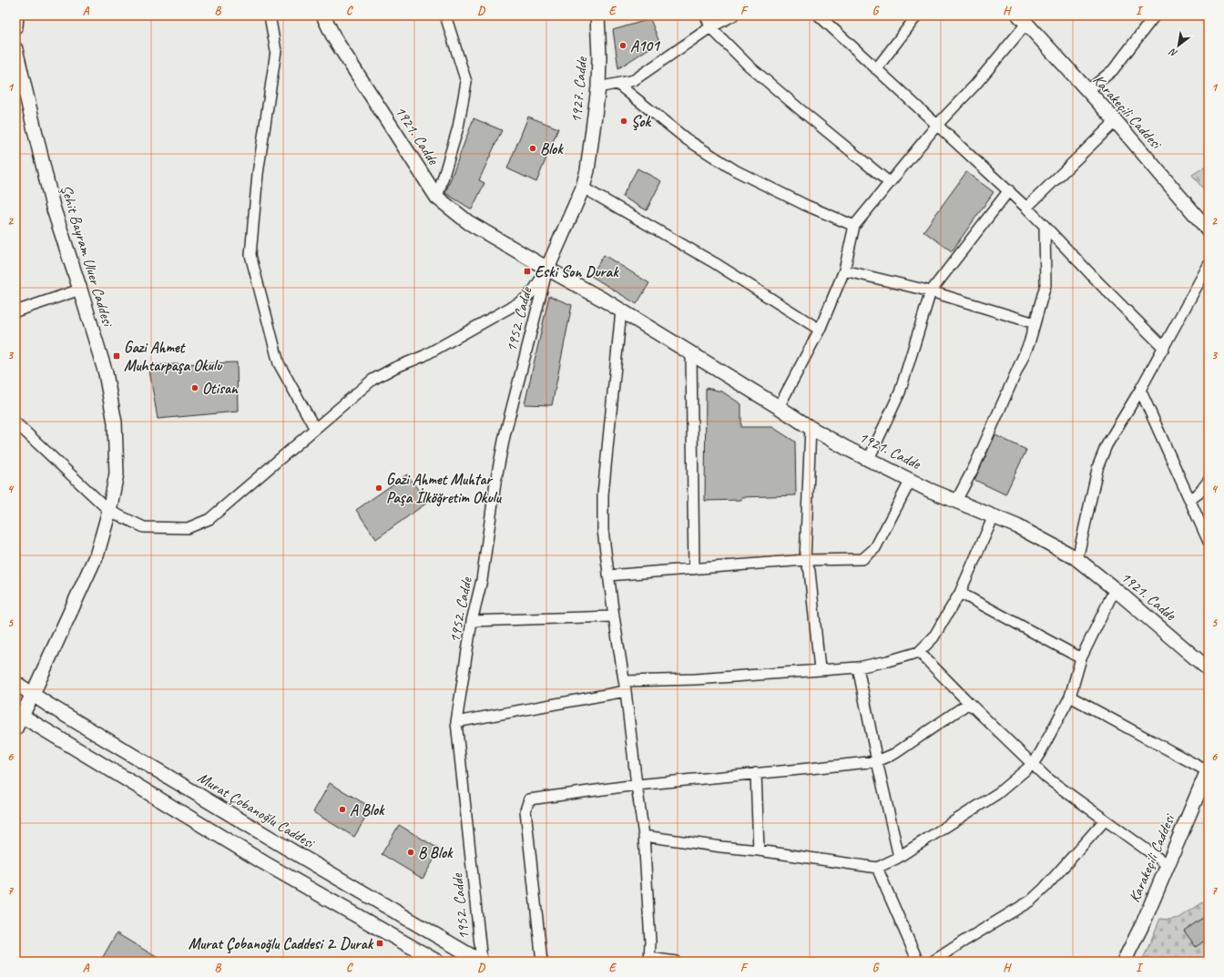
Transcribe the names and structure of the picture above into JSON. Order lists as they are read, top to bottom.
{
  "streets": {
    "main road": [
      "1927. Cadde",
      "Karakeçili Caddesi",
      "1921. Cadde",
      "Şehit Bayram Uluer Caddesi",
      "Murat Çobanoğlu Caddesi"
    ],
    "street": ["1952. Cadde"]
  },
  "crossings": [
    ["1927. Cadde", "1921. Cadde"],
    ["1927. Cadde", "1952. Cadde"],
    ["1921. Cadde", "1952. Cadde"],
    ["Şehit Bayram Uluer Caddesi", "Murat Çobanoğlu Caddesi"],
    ["1952. Cadde", "Murat Çobanoğlu Caddesi"]
  ],
  "places": {
    "other": [
      "A101",
      "Şok",
      "Blok",
      "Otisan",
      "Gazi Ahmet Muhtar Paşa İlköğretim Okulu",
      "A Blok",
      "B Blok"
    ],
    "transit": ["Eski Son Durak", "Gazi Ahmet Muhtarpaşa Okulu", "Murat Çobanoğlu Caddesi 2. Durak"]
  },
  "north": "bottom left",
  "grid": {
    "columns": [
      "A",
      "B",
      "C",
      "D",
      "E",
      "F",
      "G",
      "H",
      "I"
    ],
    "rows": [
      "1",
      "2",
      "3",
      "4",
      "5",
      "6",
      "7"
    ]
  }
}
